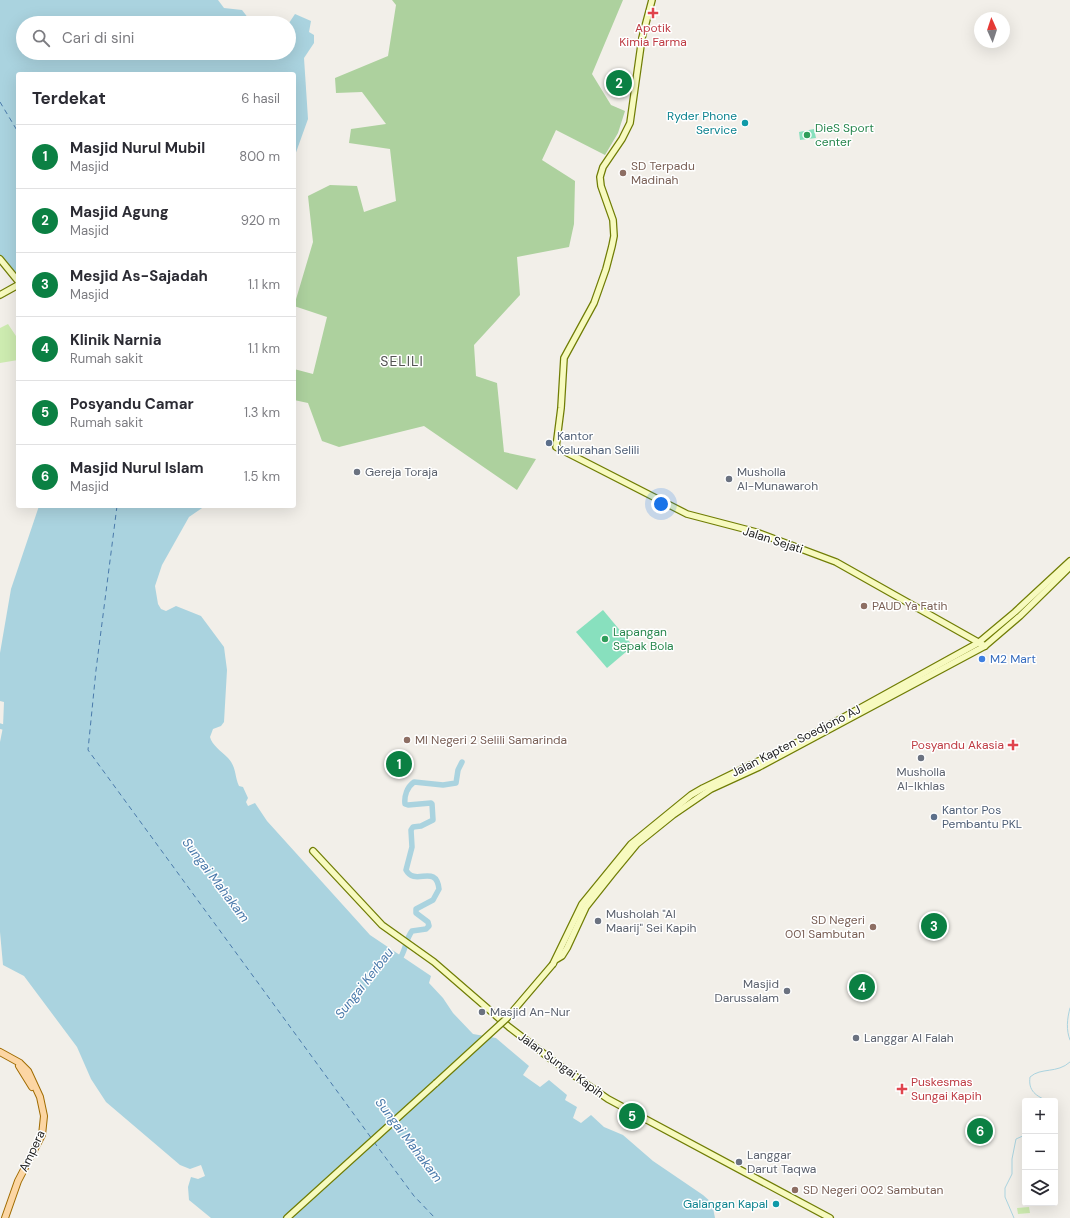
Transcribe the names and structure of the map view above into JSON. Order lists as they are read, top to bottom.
{
  "streets": {
    "main road": [
      "Jalan Sejati",
      "Jalan Kapten Soedjono AJ",
      "Jalan Sungai Kapih",
      "Ampera"
    ]
  },
  "crossings": [
    ["Jalan Sejati", "Jalan Kapten Soedjono AJ"]
  ],
  "districts": ["SELILI"],
  "water": ["Sungai Mahakam", "Sungai Kerbau"],
  "places": {
    "health": ["Apotik Kimia Farma", "Posyandu Akasia", "Puskesmas Sungai Kapih"],
    "other": [
      "Ryder Phone Service",
      "DieS Sport center",
      "SD Terpadu Madinah",
      "Kantor Kelurahan Selili",
      "Gereja Toraja",
      "Musholla Al-Munawaroh",
      "PAUD Ya Fatih",
      "Lapangan Sepak Bola",
      "M2 Mart",
      "MI Negeri 2 Selili Samarinda",
      "Musholla Al-Ikhlas",
      "Kantor Pos Pembantu PKL",
      "Musholah \"Al Maarij\" Sei Kapih",
      "SD Negeri 001 Sambutan",
      "Masjid Darussalam",
      "Masjid An-Nur",
      "Langgar Al Falah",
      "Langgar Darut Taqwa",
      "SD Negeri 002 Sambutan",
      "Galangan Kapal"
    ]
  },
  "north": "top",
  "page": {
    "search": "Cari di sini",
    "pins": [
      "2",
      "1",
      "3",
      "4",
      "5",
      "6"
    ],
    "heading": ["Terdekat", "6 hasil"],
    "list": [
      {
        "mark": "1",
        "name": "Masjid Nurul Mubil",
        "note": "Masjid",
        "value": "800 m"
      },
      {
        "mark": "2",
        "name": "Masjid Agung",
        "note": "Masjid",
        "value": "920 m"
      },
      {
        "mark": "3",
        "name": "Mesjid As-Sajadah",
        "note": "Masjid",
        "value": "1.1 km"
      },
      {
        "mark": "4",
        "name": "Klinik Narnia",
        "note": "Rumah sakit",
        "value": "1.1 km"
      },
      {
        "mark": "5",
        "name": "Posyandu Camar",
        "note": "Rumah sakit",
        "value": "1.3 km"
      },
      {
        "mark": "6",
        "name": "Masjid Nurul Islam",
        "note": "Masjid",
        "value": "1.5 km"
      }
    ],
    "map_buttons": ["+", "−"]
  }
}
